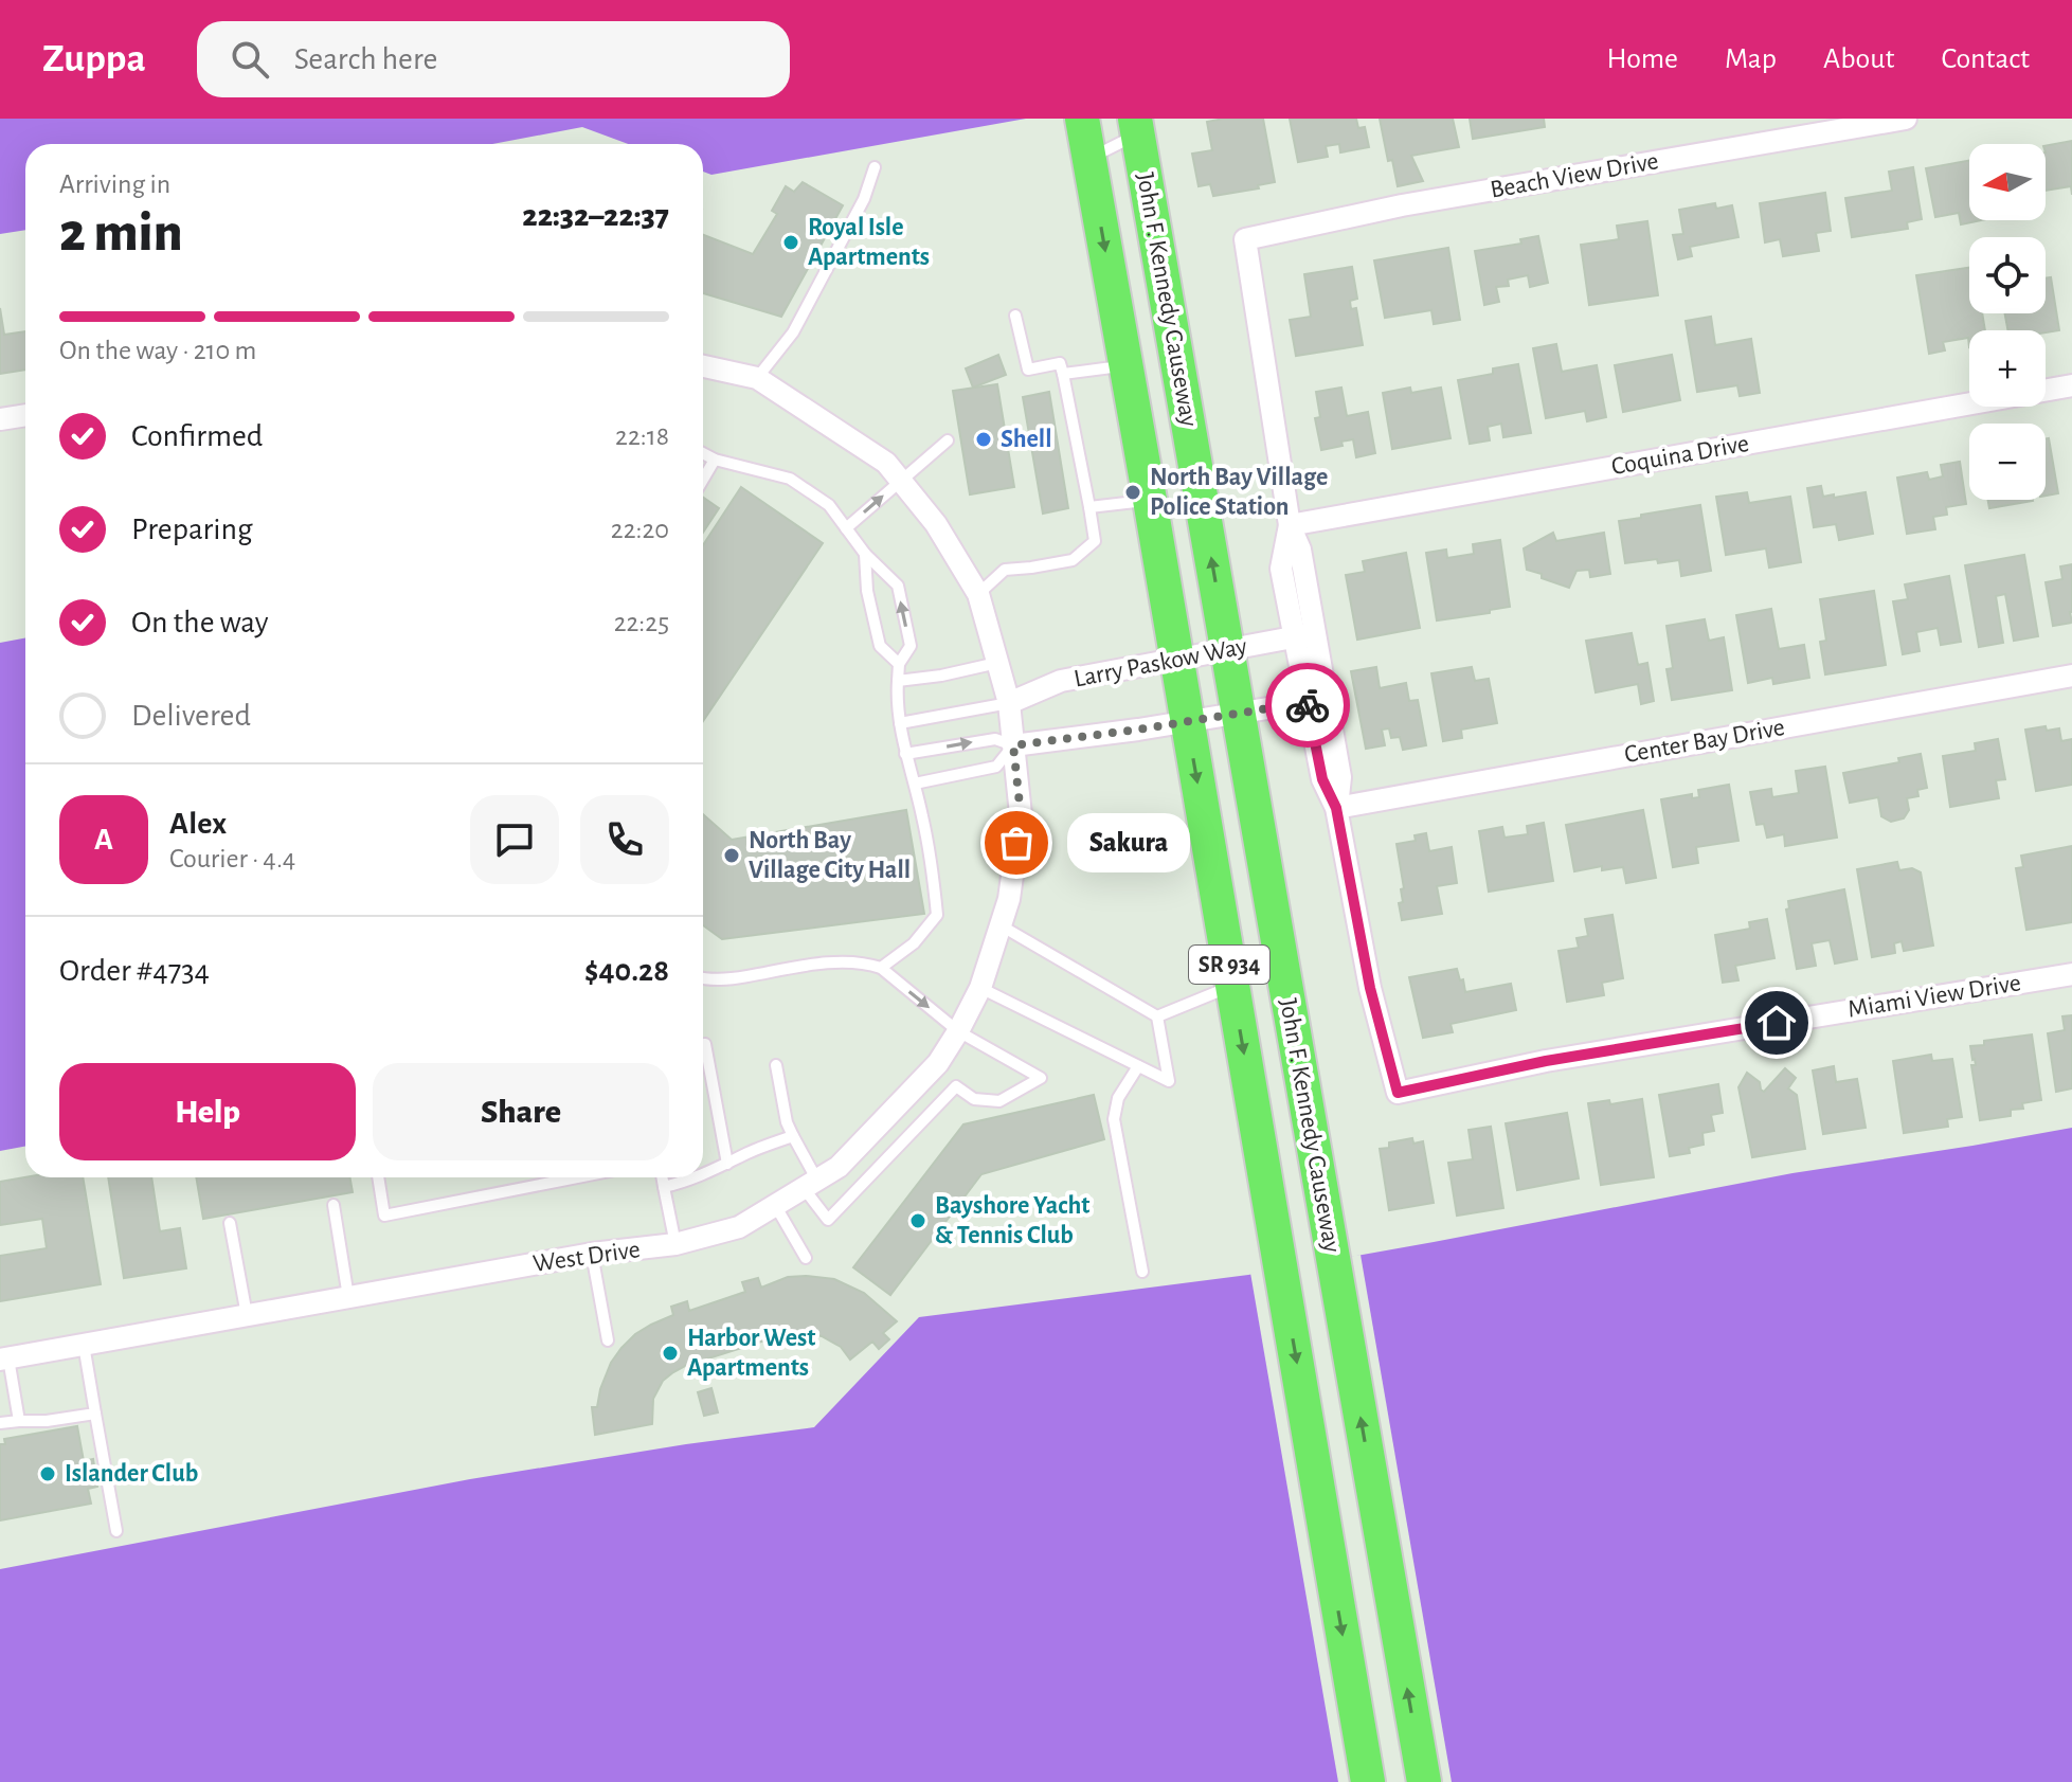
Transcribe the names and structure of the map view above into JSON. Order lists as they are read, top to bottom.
{
  "streets": {
    "main road": ["John F. Kennedy Causeway", "SR 934"],
    "street": [
      "Beach View Drive",
      "Coquina Drive",
      "Larry Paskow Way",
      "Center Bay Drive",
      "Miami View Drive",
      "West Drive"
    ]
  },
  "crossings": [
    ["Beach View Drive", "Coquina Drive"],
    ["John F. Kennedy Causeway", "Larry Paskow Way"],
    ["Center Bay Drive", "Miami View Drive"]
  ],
  "places": [
    "Royal Isle Apartments",
    "Shell",
    "North Bay Village Police Station",
    "Sakura",
    "North Bay Village City Hall",
    "Bayshore Yacht & Tennis Club",
    "Harbor West Apartments",
    "Islander Club"
  ],
  "north": "left",
  "page": {
    "header": "Zuppa",
    "search": "Search here",
    "nav": [
      "Home",
      "Map",
      "About",
      "Contact"
    ],
    "map_buttons": ["+", "−"],
    "heading": ["2 min", "Arriving in", "22:32–22:37"],
    "panel": [
      "Alex",
      "Courier · 4.4",
      "Order #4734",
      "$40.28"
    ],
    "bar": "On the way · 210 m",
    "list": [
      ["Confirmed", "22:18"],
      ["Preparing", "22:20"],
      ["On the way", "22:25"],
      "Delivered"
    ],
    "round": "A",
    "bubble": "Sakura",
    "buttons": ["Help", "Share"]
  }
}
